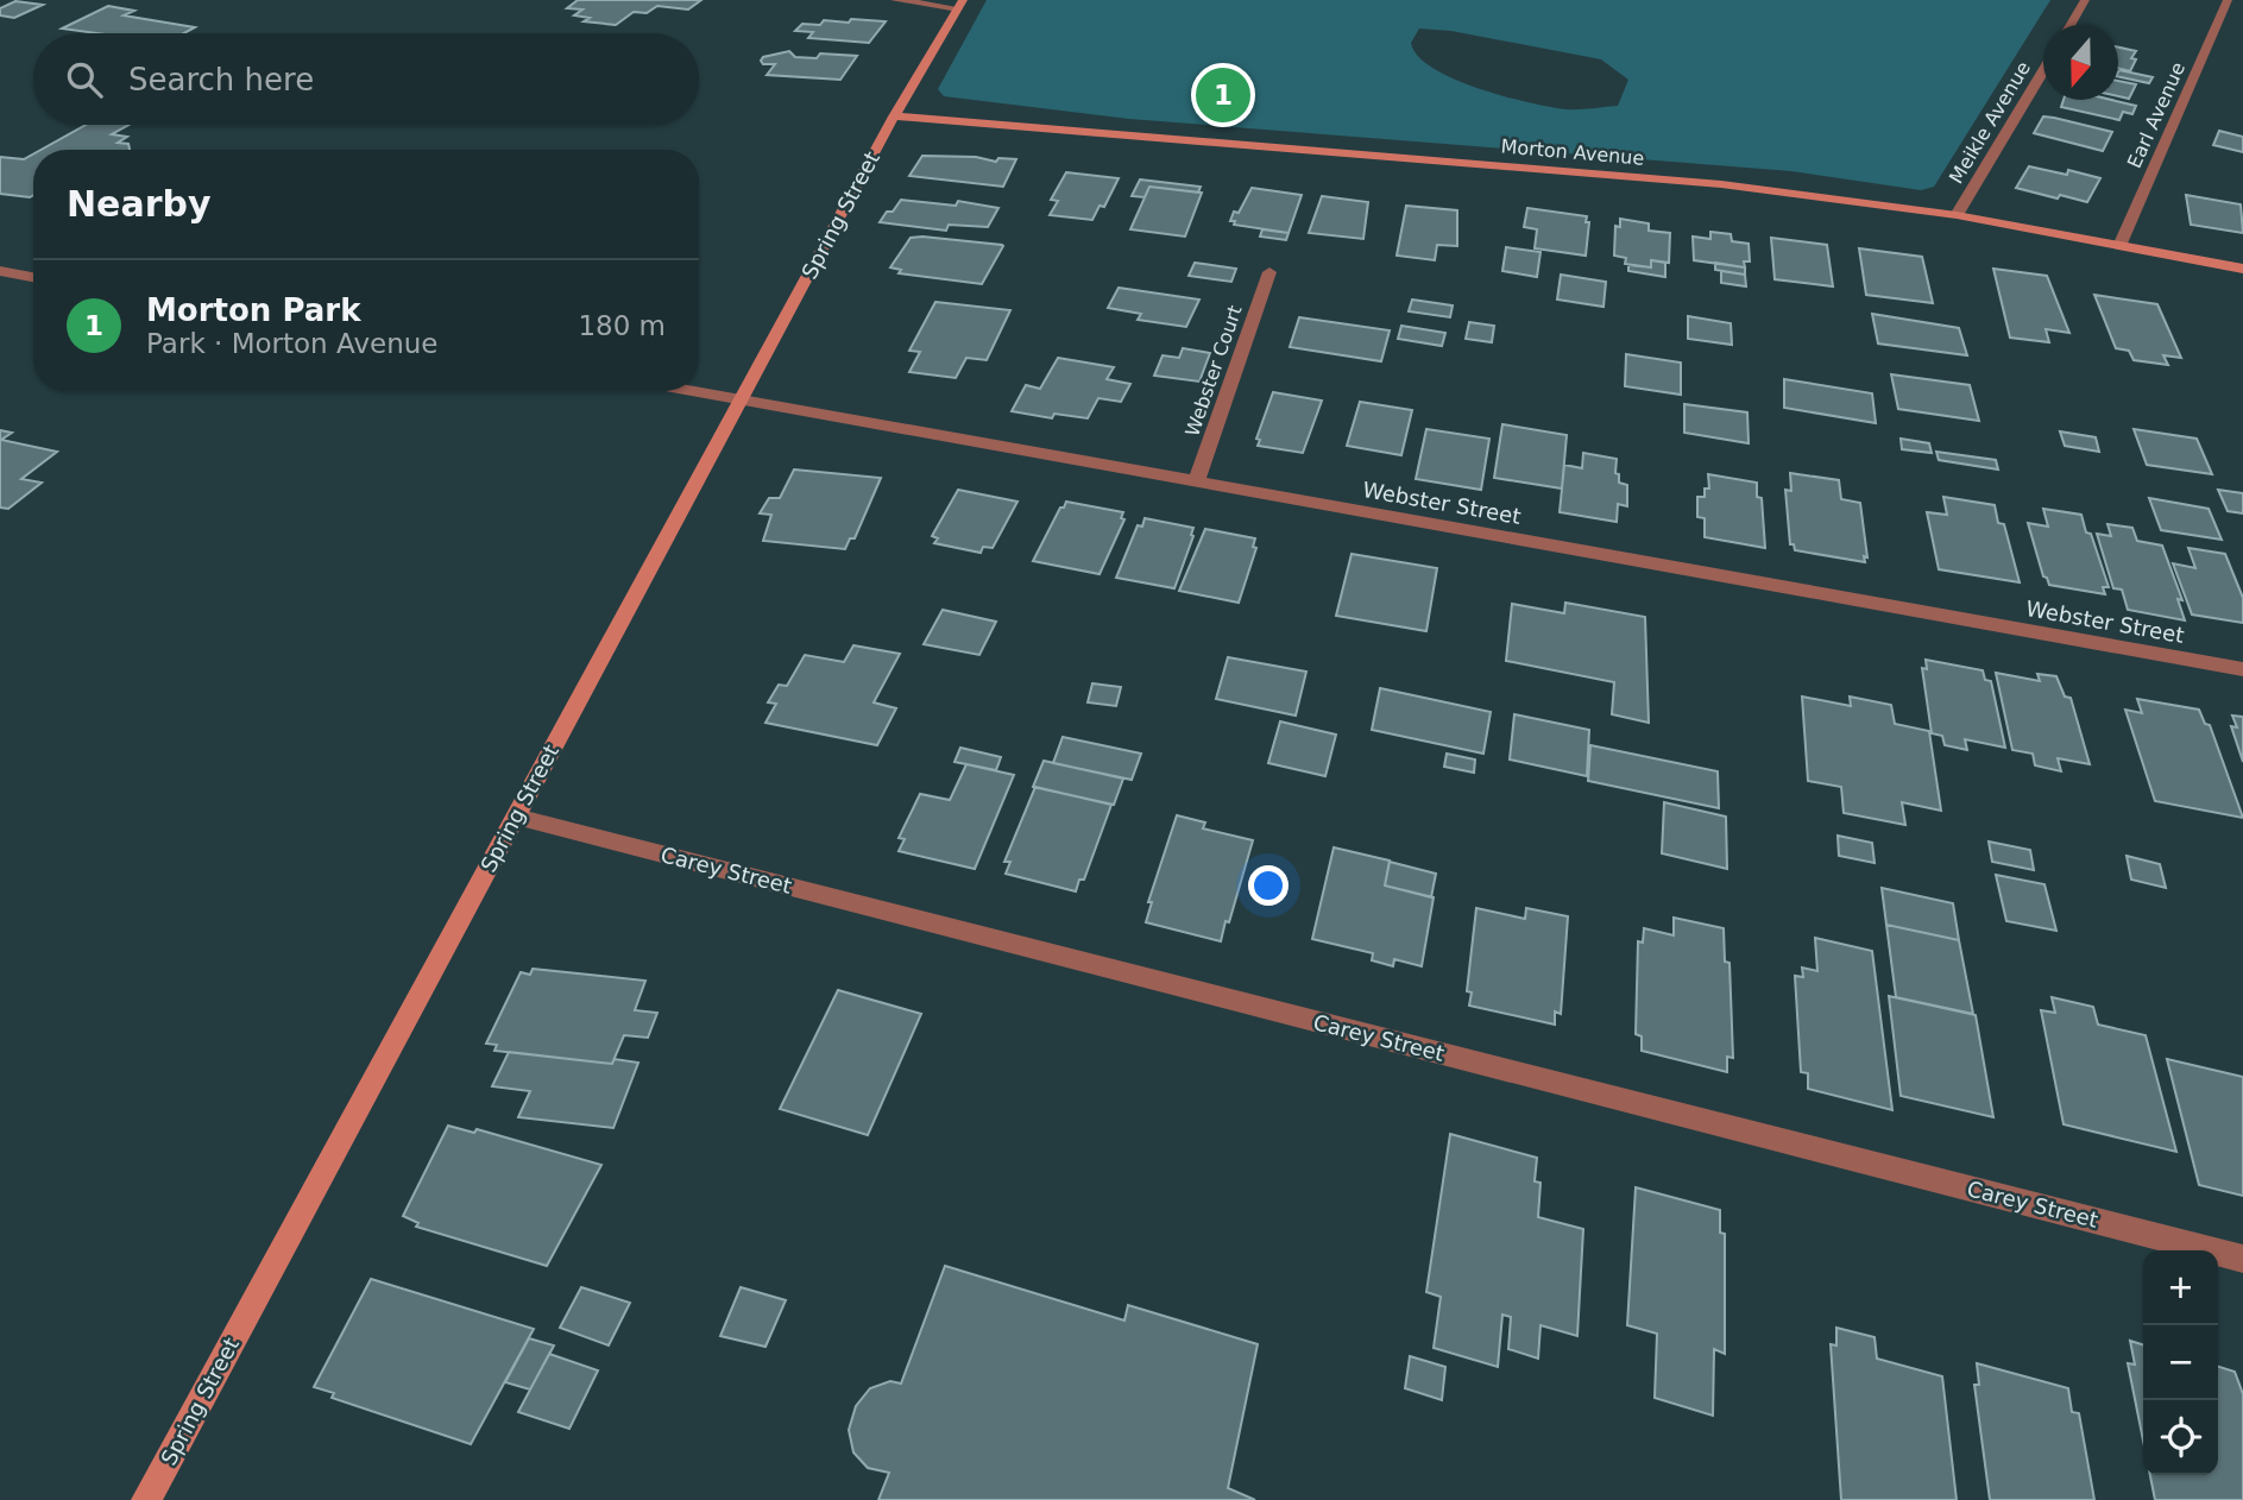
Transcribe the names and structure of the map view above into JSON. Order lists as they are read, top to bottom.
{
  "streets": {
    "main road": ["Morton Avenue", "Spring Street"],
    "street": [
      "Earl Avenue",
      "Meikle Avenue",
      "Webster Court",
      "Webster Street",
      "Carey Street"
    ]
  },
  "crossings": [
    ["Earl Avenue", "Morton Avenue"],
    ["Meikle Avenue", "Morton Avenue"],
    ["Morton Avenue", "Spring Street"],
    ["Spring Street", "Webster Street"],
    ["Spring Street", "Carey Street"],
    ["Webster Court", "Webster Street"]
  ],
  "north": "bottom",
  "page": {
    "search": "Search here",
    "pins": "1",
    "heading": "Nearby",
    "list": [
      {
        "mark": "1",
        "name": "Morton Park",
        "note": "Park · Morton Avenue",
        "value": "180 m"
      }
    ],
    "map_buttons": ["+", "−"]
  }
}
